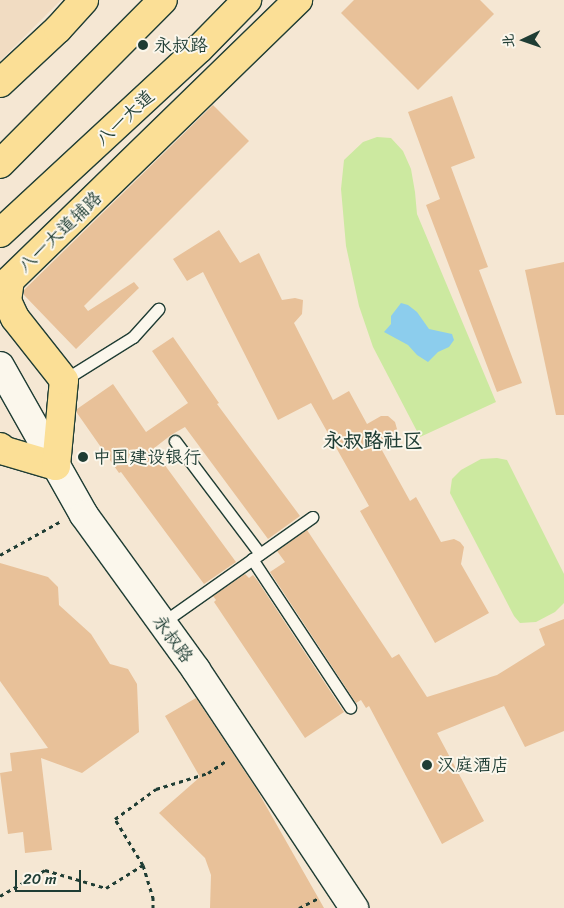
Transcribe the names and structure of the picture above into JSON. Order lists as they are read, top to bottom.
{
  "streets": {
    "main road": ["八一大道", "八一大道辅路"],
    "street": ["永叔路"]
  },
  "districts": ["永叔路社区"],
  "places": ["永叔路", "中国建设银行", "汉庭酒店"],
  "scale_bar": "20 m",
  "north": "left"
}
